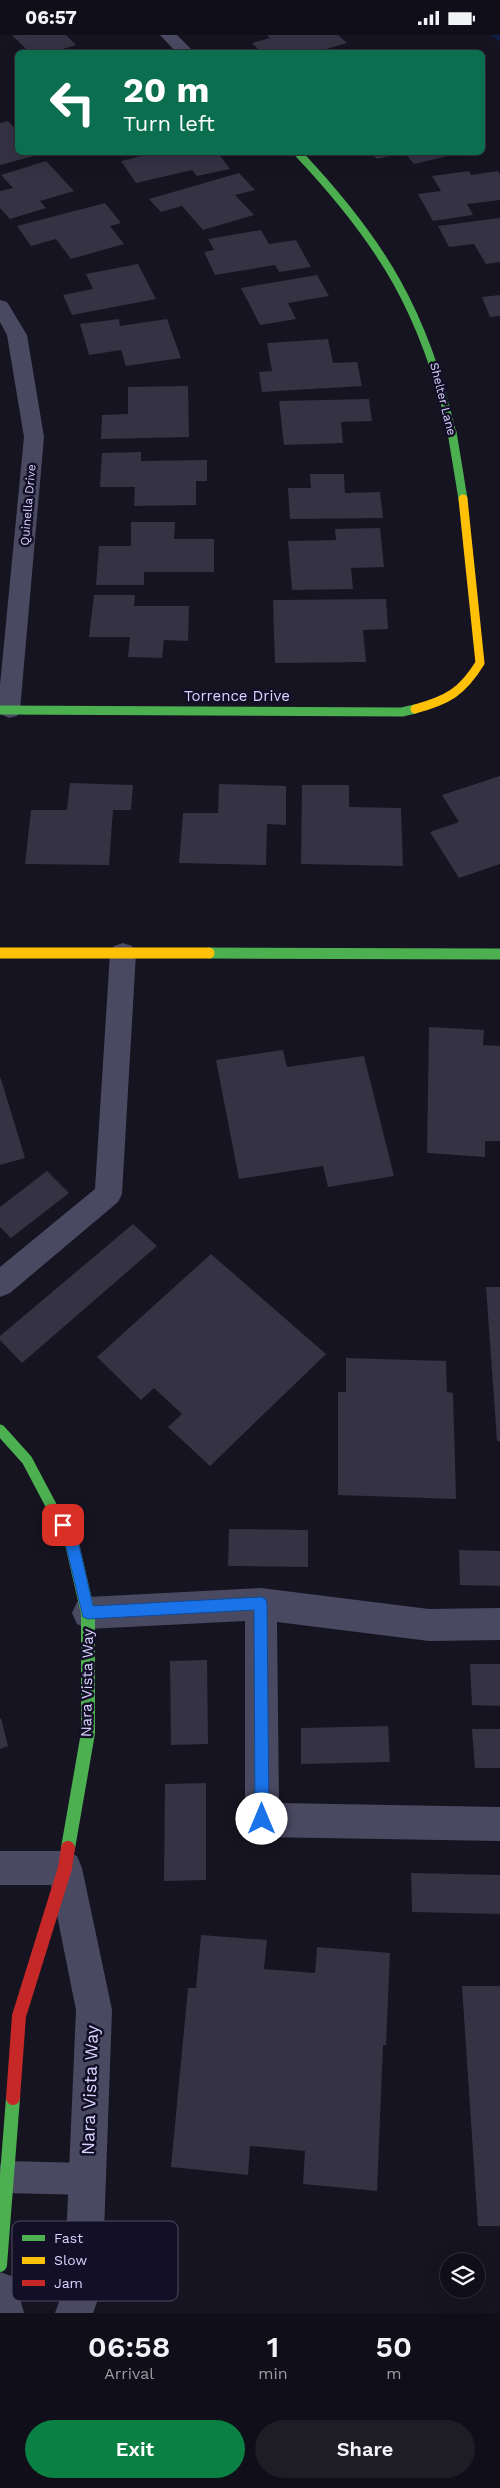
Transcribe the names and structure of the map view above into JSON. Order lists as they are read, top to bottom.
{
  "streets": {
    "street": [
      "Shelter Lane",
      "Quinella Drive",
      "Torrence Drive",
      "Nara Vista Way"
    ]
  },
  "crossings": [
    ["Shelter Lane", "Torrence Drive"],
    ["Quinella Drive", "Torrence Drive"]
  ],
  "legend": ["Fast", "Slow", "Jam"],
  "page": {
    "status": "06:57",
    "turn": ["20 m", "Turn left"],
    "eta": [
      "06:58",
      "Arrival",
      "1",
      "min",
      "50",
      "m"
    ],
    "buttons": ["Exit", "Share"]
  }
}
